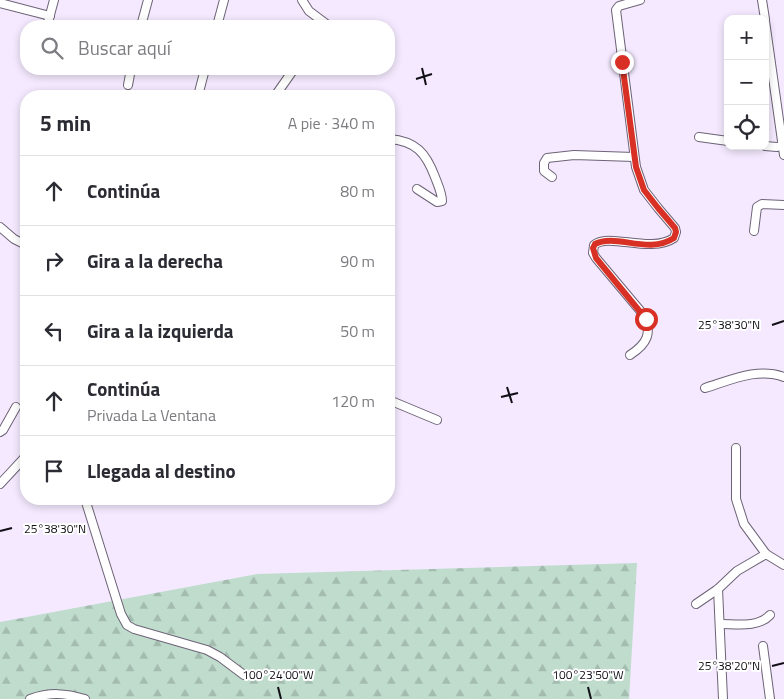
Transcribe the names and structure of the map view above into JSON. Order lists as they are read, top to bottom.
{
  "page": {
    "map_buttons": ["+", "−"],
    "search": "Buscar aquí",
    "heading": ["5 min", "A pie · 340 m"],
    "list": [
      ["Continúa", "80 m"],
      ["Gira a la derecha", "90 m"],
      ["Gira a la izquierda", "50 m"],
      ["Continúa", "Privada La Ventana", "120 m"],
      "Llegada al destino"
    ]
  },
  "coordinates": [
    "25°38'30\"N",
    "25°38'20\"N",
    "100°24'00\"W",
    "100°23'50\"W"
  ]
}
